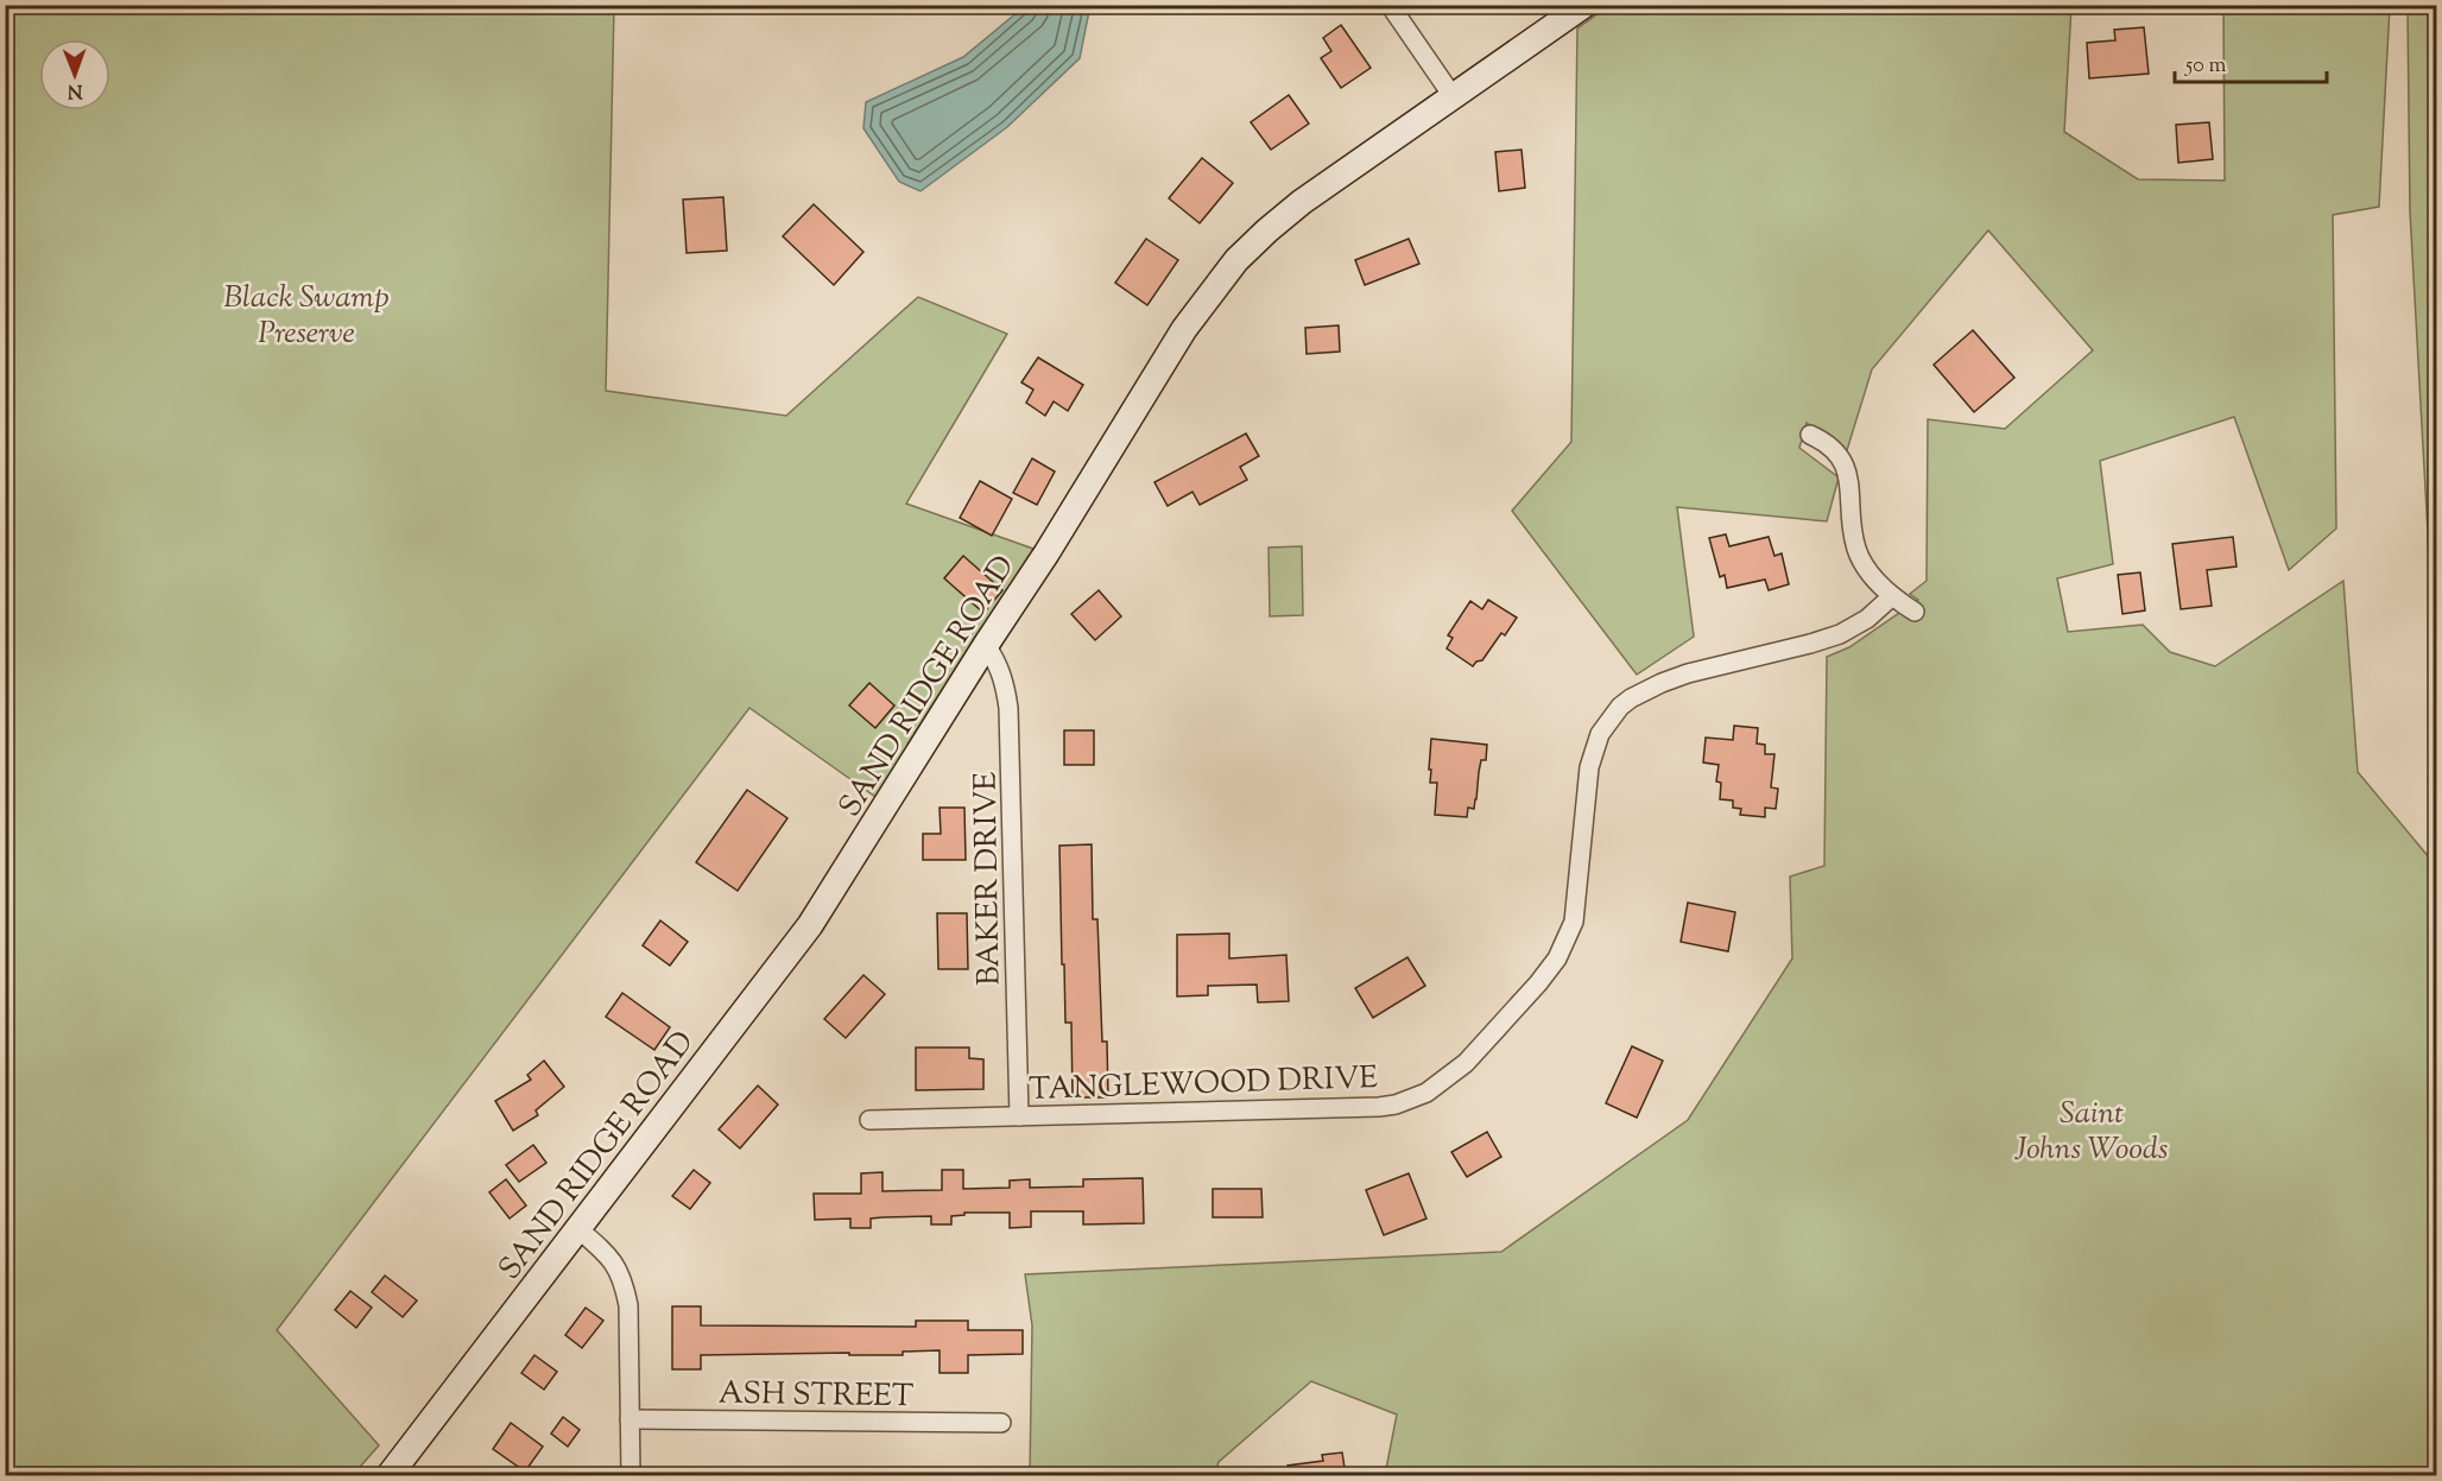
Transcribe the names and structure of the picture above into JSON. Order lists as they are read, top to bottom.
{
  "streets": {
    "street": [
      "SAND RIDGE ROAD",
      "BAKER DRIVE",
      "TANGLEWOOD DRIVE",
      "ASH STREET"
    ]
  },
  "crossings": [
    ["SAND RIDGE ROAD", "BAKER DRIVE"],
    ["BAKER DRIVE", "TANGLEWOOD DRIVE"]
  ],
  "parks": ["Black Swamp Preserve", "Saint Johns Woods"],
  "scale_bar": "50 m",
  "north": "bottom"
}
